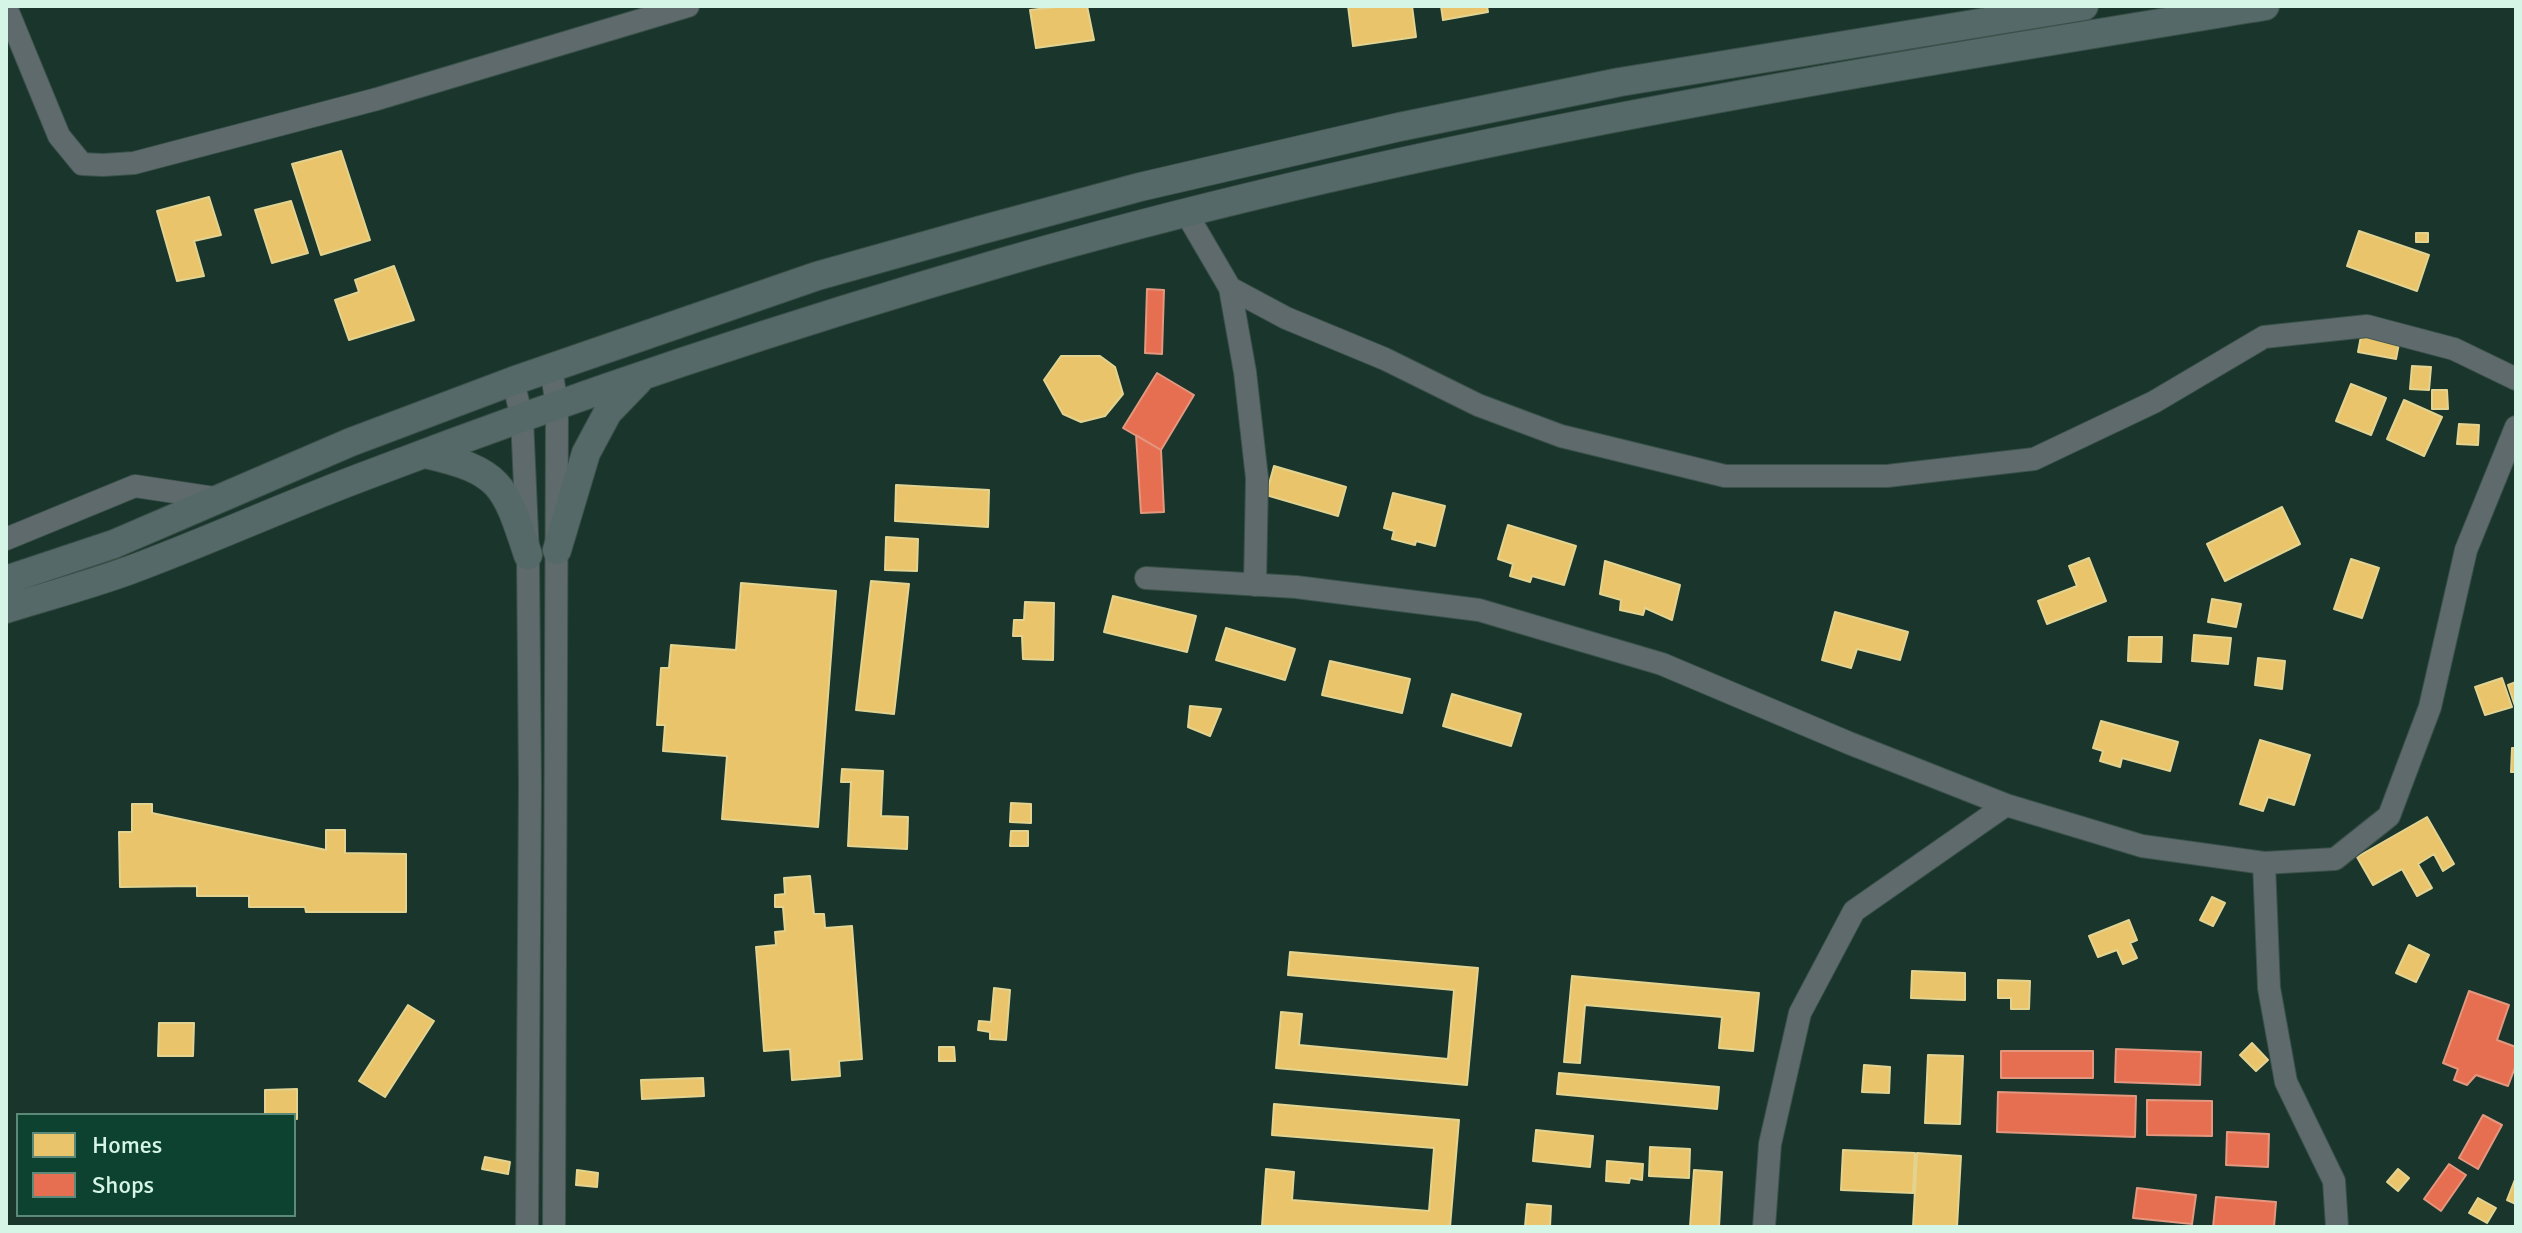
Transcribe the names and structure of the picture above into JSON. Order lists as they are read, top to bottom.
{
  "legend": ["Homes", "Shops"]
}
